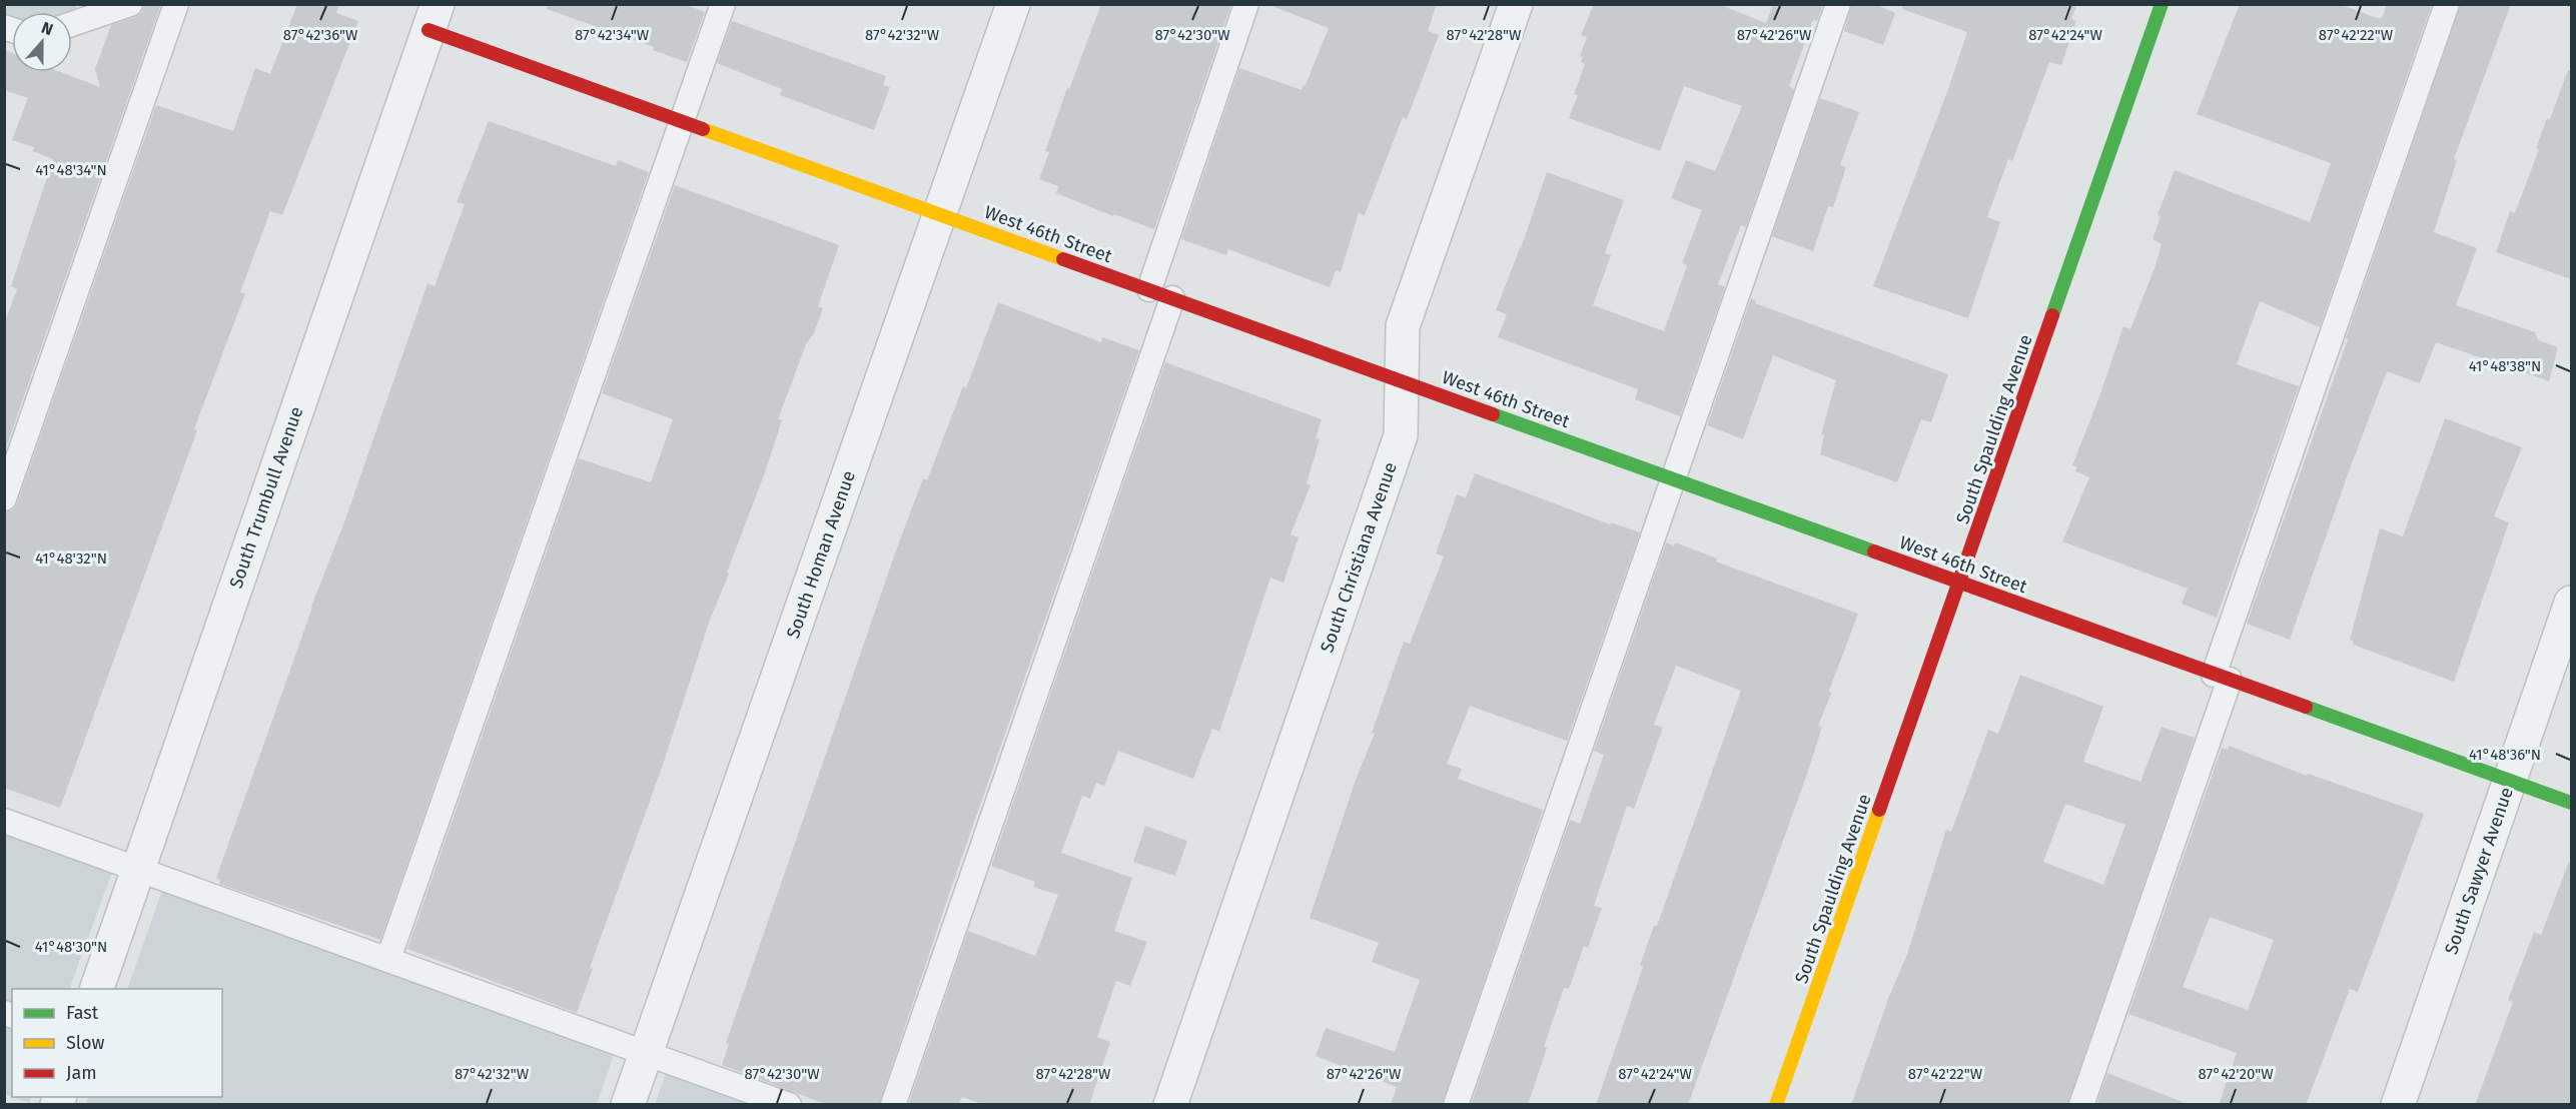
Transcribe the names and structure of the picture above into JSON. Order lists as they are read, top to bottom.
{
  "streets": {
    "street": [
      "West 46th Street",
      "South Spaulding Avenue",
      "South Trumbull Avenue",
      "South Homan Avenue",
      "South Christiana Avenue",
      "South Sawyer Avenue"
    ]
  },
  "crossings": [
    ["West 46th Street", "South Spaulding Avenue"],
    ["West 46th Street", "South Trumbull Avenue"],
    ["West 46th Street", "South Homan Avenue"],
    ["West 46th Street", "South Christiana Avenue"],
    ["West 46th Street", "South Sawyer Avenue"]
  ],
  "legend": ["Fast", "Slow", "Jam"],
  "north": "top",
  "coordinates": [
    "87°42'36\"W",
    "87°42'34\"W",
    "87°42'32\"W",
    "87°42'30\"W",
    "87°42'28\"W",
    "87°42'26\"W",
    "87°42'24\"W",
    "87°42'22\"W",
    "41°48'34\"N",
    "41°48'38\"N",
    "41°48'32\"N",
    "41°48'36\"N",
    "41°48'30\"N",
    "87°42'20\"W"
  ]
}
